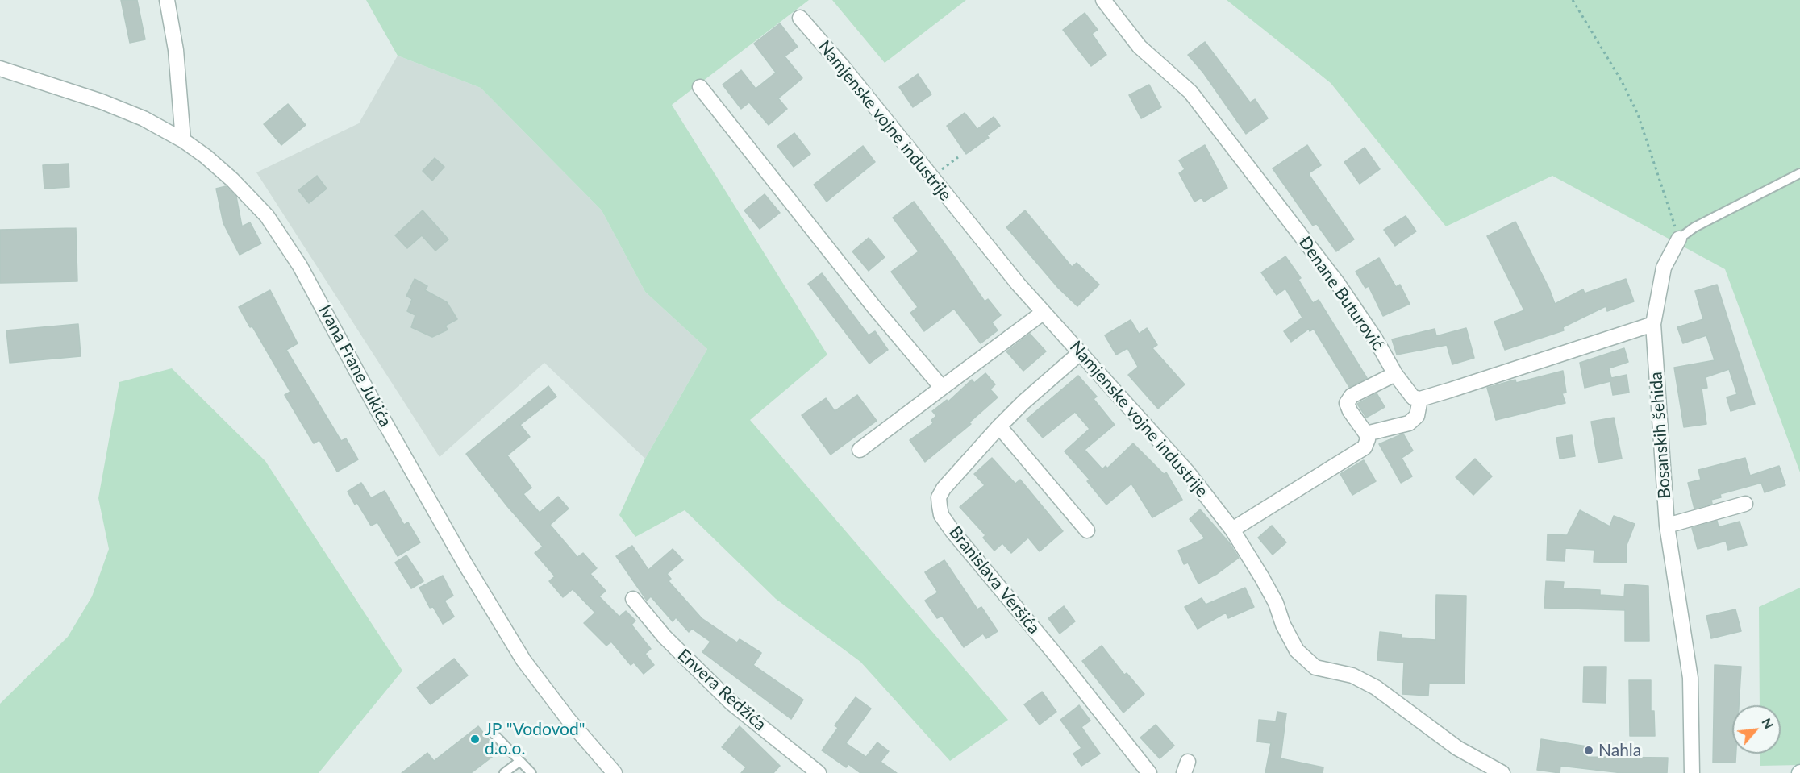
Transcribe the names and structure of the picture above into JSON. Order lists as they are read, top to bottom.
{
  "streets": {
    "street": [
      "Namjenske vojne industrije",
      "Đenane Buturović",
      "Ivana Frane Jukića",
      "Bosanskih šehida",
      "Branislava Veršića",
      "Envera Redžića"
    ]
  },
  "crossings": [
    ["Namjenske vojne industrije", "Branislava Veršića"]
  ],
  "places": ["JP \"Vodovod\" d.o.o.", "Nahla"],
  "north": "top right"
}
